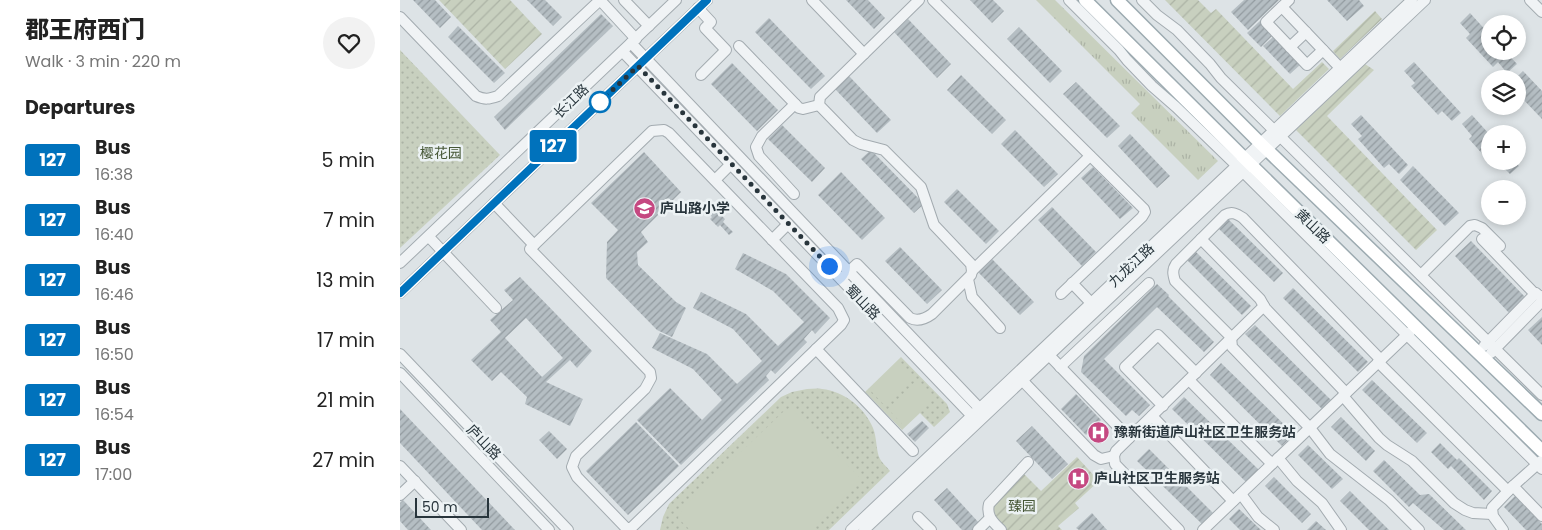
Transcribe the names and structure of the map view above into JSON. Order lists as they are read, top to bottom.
{
  "streets": {
    "main road": ["黄山路"],
    "street": [
      "长江路",
      "九龙江路",
      "蜀山路",
      "庐山路"
    ]
  },
  "crossings": [
    ["长江路", "蜀山路"],
    ["黄山路", "九龙江路"],
    ["九龙江路", "蜀山路"]
  ],
  "parks": ["樱花园", "臻园"],
  "places": {
    "school or university": ["庐山路小学"],
    "hospital": ["豫新街道庐山社区卫生服务站", "庐山社区卫生服务站"]
  },
  "lines": ["bus line 127"],
  "scale_bar": "50 m",
  "page": {
    "heading": [
      ["郡王府西门", "Walk · 3 min · 220 m"],
      "Departures"
    ],
    "on_map": "127",
    "map_buttons": ["+", "−"],
    "list": [
      {
        "mark": "127",
        "name": "Bus",
        "note": "16:38",
        "value": "5 min"
      },
      {
        "mark": "127",
        "name": "Bus",
        "note": "16:40",
        "value": "7 min"
      },
      {
        "mark": "127",
        "name": "Bus",
        "note": "16:46",
        "value": "13 min"
      },
      {
        "mark": "127",
        "name": "Bus",
        "note": "16:50",
        "value": "17 min"
      },
      {
        "mark": "127",
        "name": "Bus",
        "note": "16:54",
        "value": "21 min"
      },
      {
        "mark": "127",
        "name": "Bus",
        "note": "17:00",
        "value": "27 min"
      }
    ],
    "scale": "50 m"
  }
}
